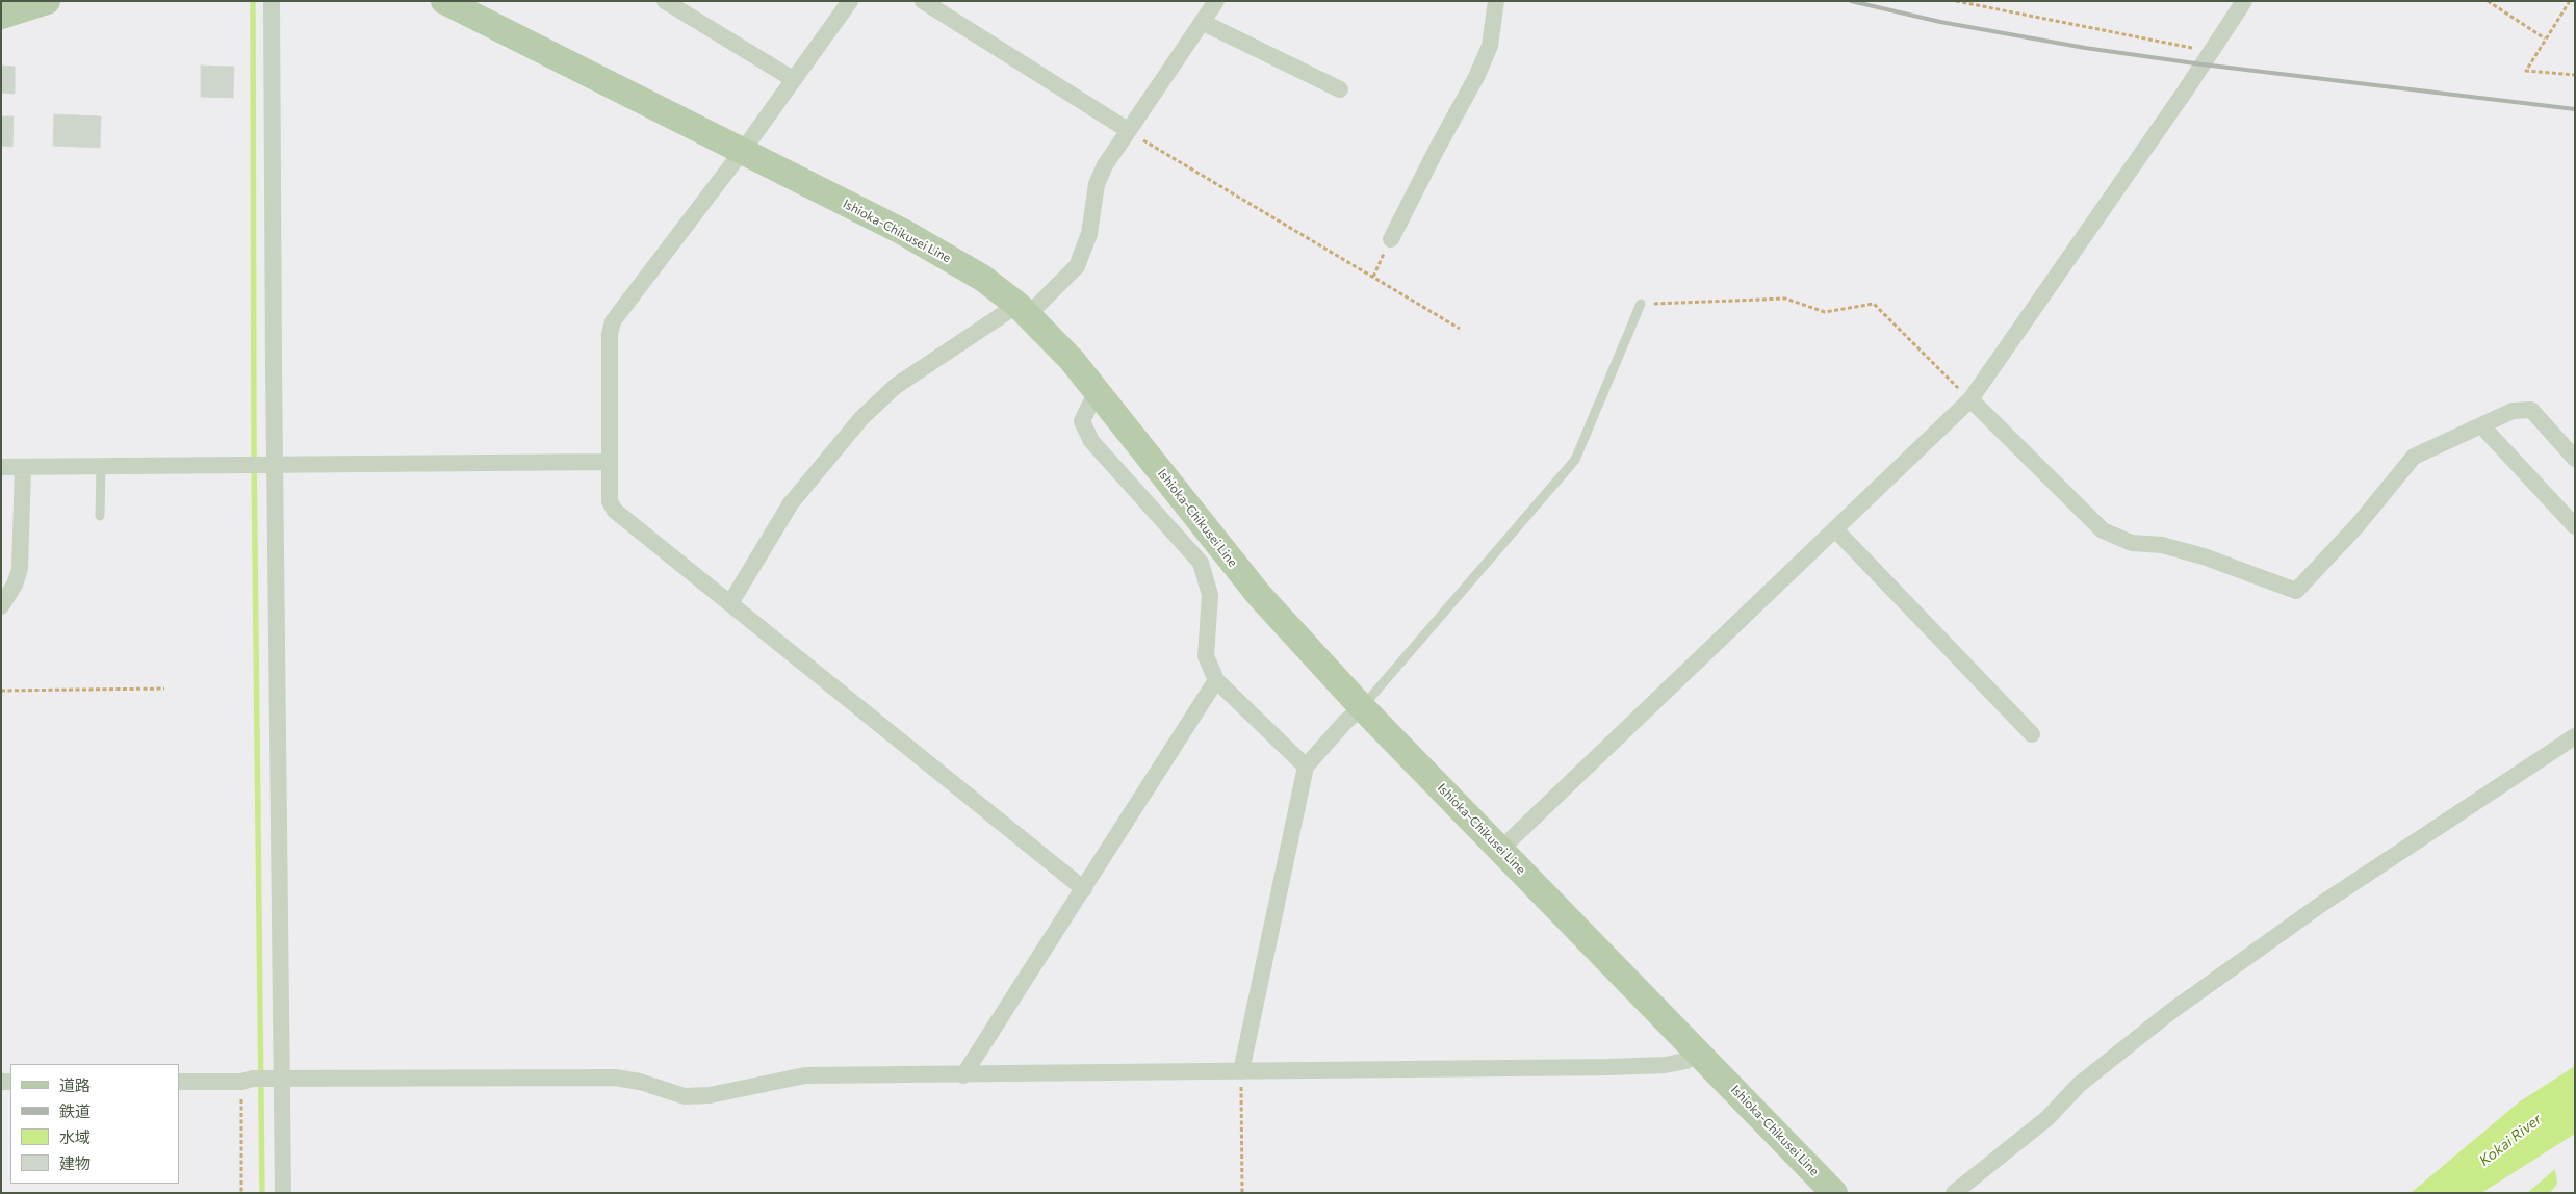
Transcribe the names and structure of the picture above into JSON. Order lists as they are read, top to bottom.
{
  "streets": {
    "main road": ["Ishioka-Chikusei Line"]
  },
  "water": ["Kokai River"],
  "legend": [
    "道路",
    "鉄道",
    "水域",
    "建物"
  ]
}
